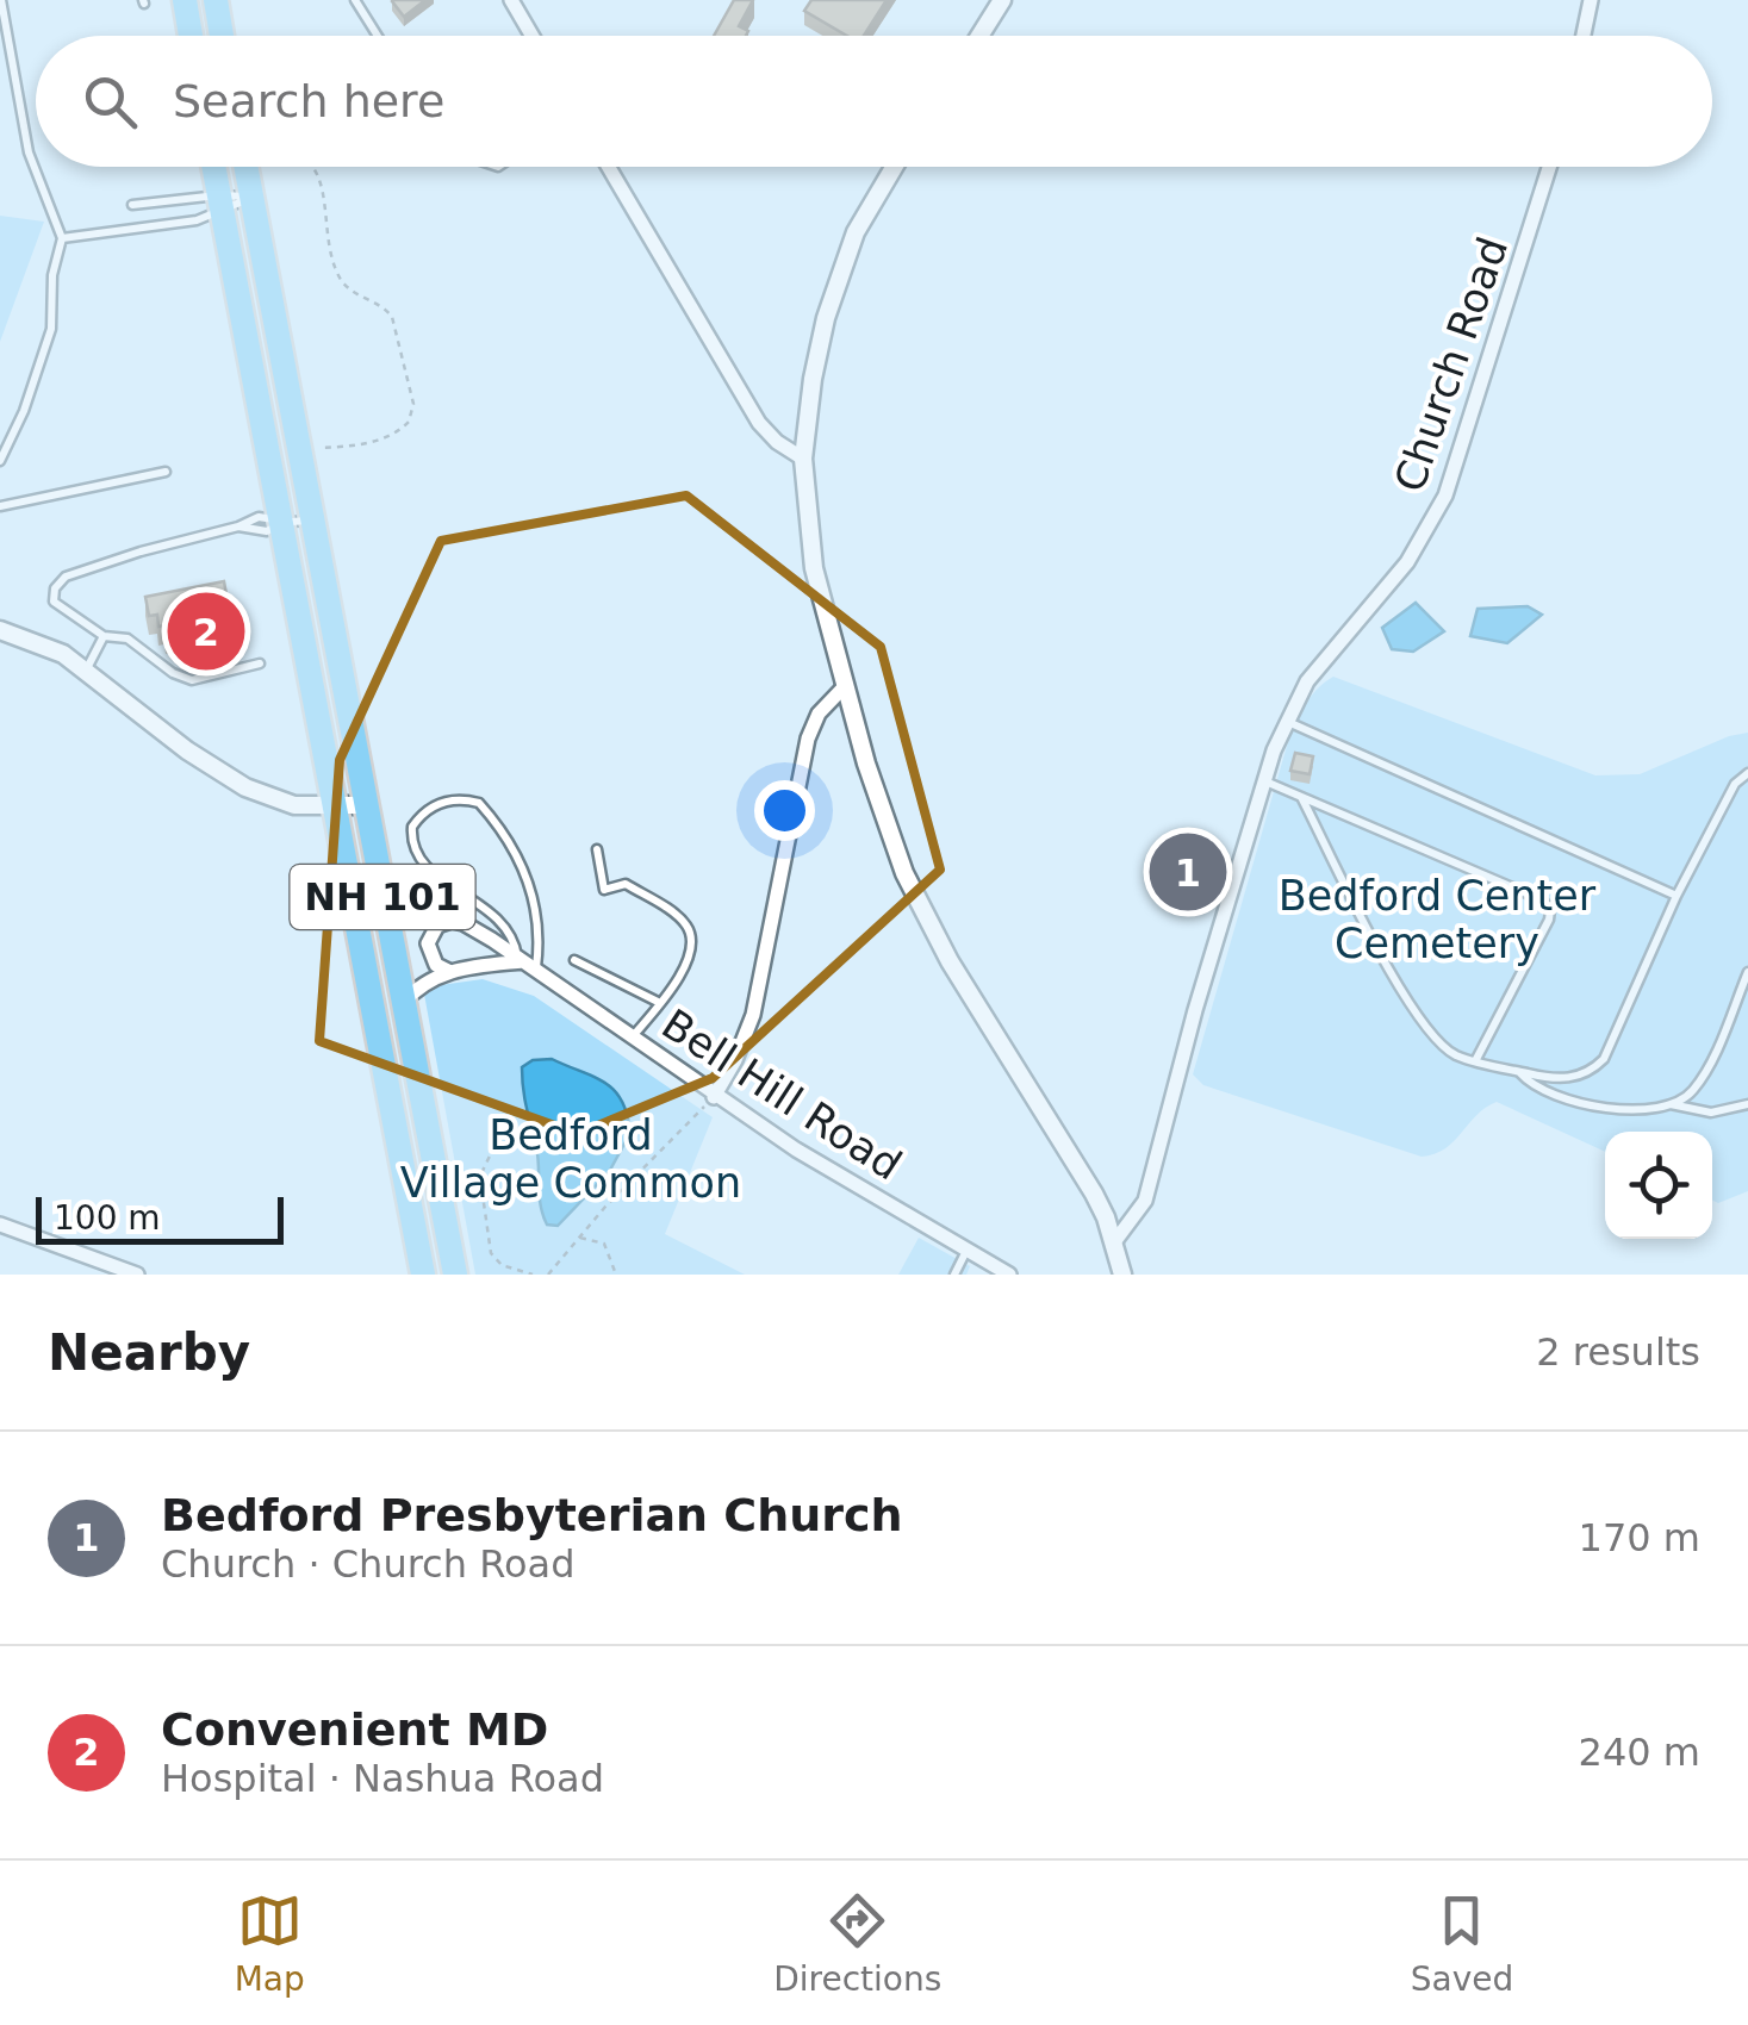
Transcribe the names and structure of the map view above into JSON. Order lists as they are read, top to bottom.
{
  "streets": {
    "highway": ["NH 101"],
    "street": ["Church Road", "Bell Hill Road"]
  },
  "parks": ["Bedford Center Cemetery", "Bedford Village Common"],
  "scale_bar": "100 m",
  "page": {
    "search": "Search here",
    "pins": ["2", "1"],
    "scale": "100 m",
    "heading": ["Nearby", "2 results"],
    "list": [
      {
        "mark": "1",
        "name": "Bedford Presbyterian Church",
        "note": "Church · Church Road",
        "value": "170 m"
      },
      {
        "mark": "2",
        "name": "Convenient MD",
        "note": "Hospital · Nashua Road",
        "value": "240 m"
      }
    ],
    "nav": ["Map", "Directions", "Saved"]
  }
}
